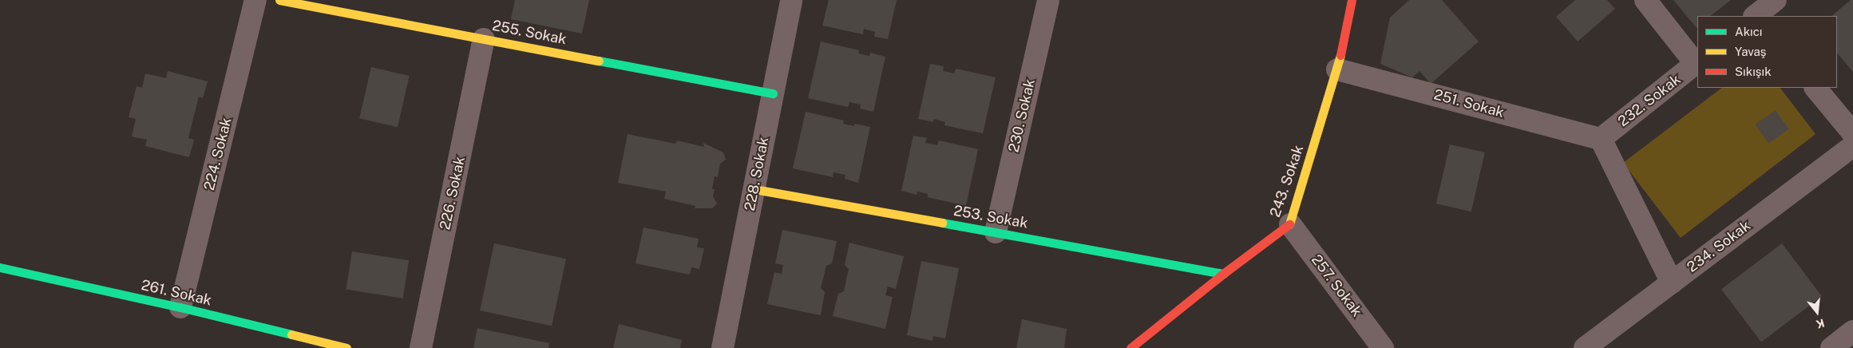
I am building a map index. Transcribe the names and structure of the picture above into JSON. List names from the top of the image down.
{
  "streets": {
    "street": [
      "255. Sokak",
      "232. Sokak",
      "251. Sokak",
      "230. Sokak",
      "224. Sokak",
      "228. Sokak",
      "243. Sokak",
      "226. Sokak",
      "253. Sokak",
      "234. Sokak",
      "257. Sokak",
      "261. Sokak"
    ]
  },
  "crossings": [
    ["255. Sokak", "228. Sokak"],
    ["255. Sokak", "226. Sokak"],
    ["232. Sokak", "251. Sokak"],
    ["251. Sokak", "243. Sokak"],
    ["230. Sokak", "253. Sokak"],
    ["224. Sokak", "261. Sokak"],
    ["228. Sokak", "253. Sokak"],
    ["243. Sokak", "253. Sokak"],
    ["243. Sokak", "257. Sokak"]
  ],
  "legend": ["Akıcı", "Yavaş", "Sıkışık"],
  "north": "bottom"
}
